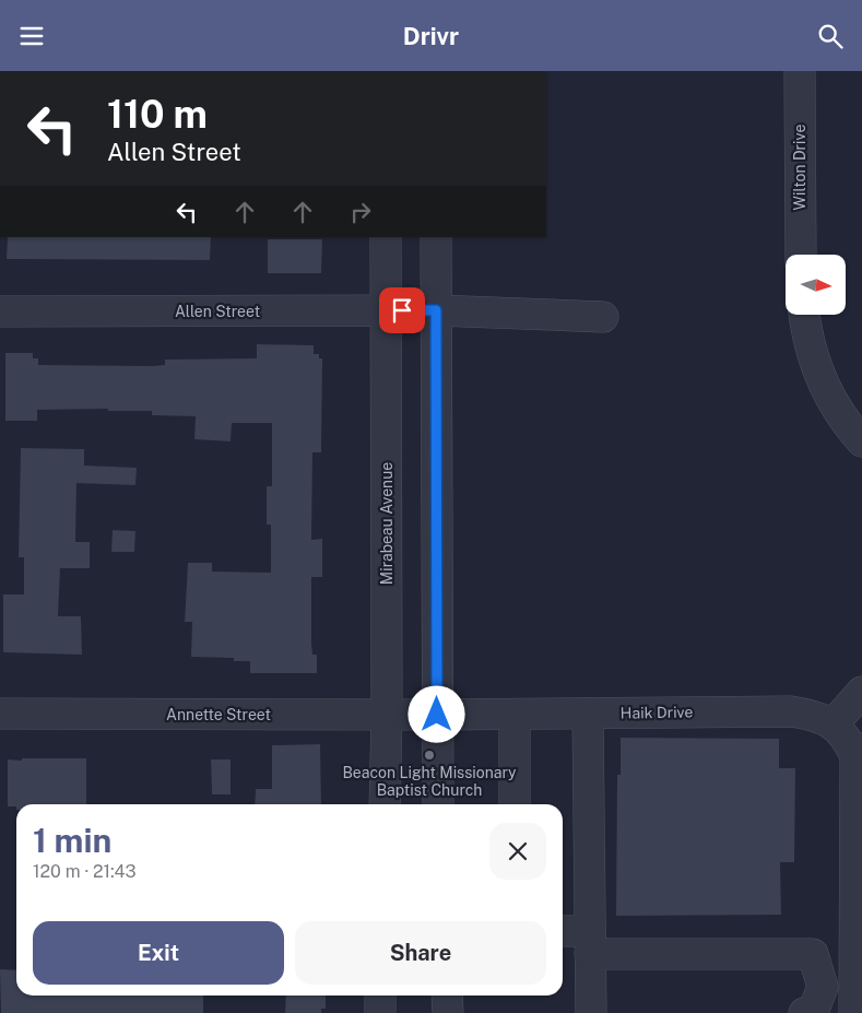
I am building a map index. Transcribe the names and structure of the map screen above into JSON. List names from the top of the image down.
{
  "streets": {
    "street": [
      "Wilton Drive",
      "Allen Street",
      "Mirabeau Avenue",
      "Haik Drive",
      "Annette Street"
    ]
  },
  "crossings": [
    ["Allen Street", "Mirabeau Avenue"],
    ["Mirabeau Avenue", "Annette Street"],
    ["Haik Drive", "Annette Street"]
  ],
  "places": ["Beacon Light Missionary Baptist Church"],
  "north": "right",
  "page": {
    "header": "Drivr",
    "turn": ["110 m", "Allen Street"],
    "heading": ["1 min", "120 m · 21:43"],
    "buttons": ["Exit", "Share"]
  }
}
